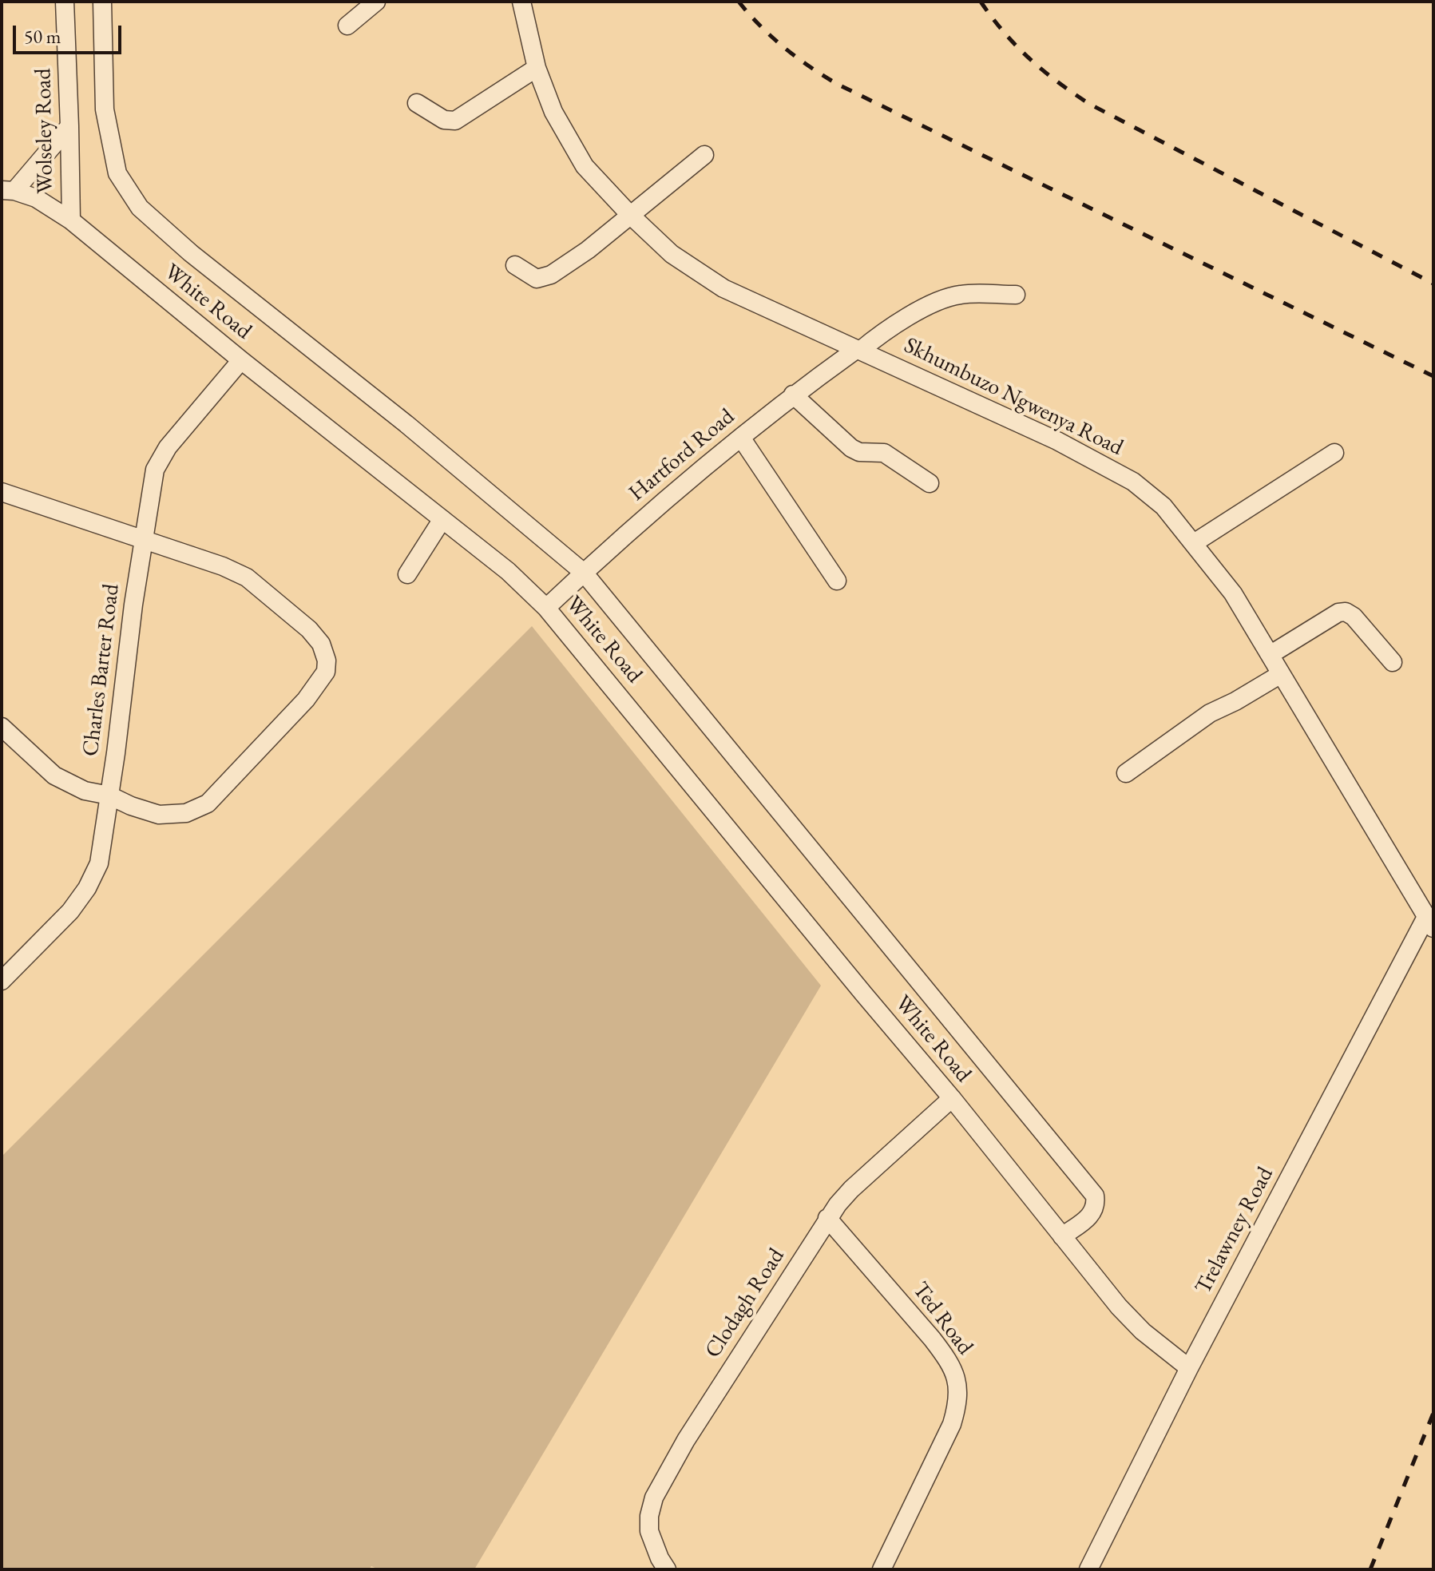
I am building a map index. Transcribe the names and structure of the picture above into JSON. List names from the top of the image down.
{
  "streets": {
    "street": [
      "Wolseley Road",
      "White Road",
      "Skhumbuzo Ngwenya Road",
      "Hartford Road",
      "Charles Barter Road",
      "Trelawney Road",
      "Clodagh Road",
      "Ted Road"
    ]
  },
  "crossings": [
    ["Wolseley Road", "White Road"],
    ["White Road", "Hartford Road"],
    ["White Road", "Charles Barter Road"],
    ["White Road", "Trelawney Road"],
    ["White Road", "Clodagh Road"],
    ["Skhumbuzo Ngwenya Road", "Hartford Road"],
    ["Skhumbuzo Ngwenya Road", "Trelawney Road"],
    ["Clodagh Road", "Ted Road"]
  ],
  "scale_bar": "50 m"
}
